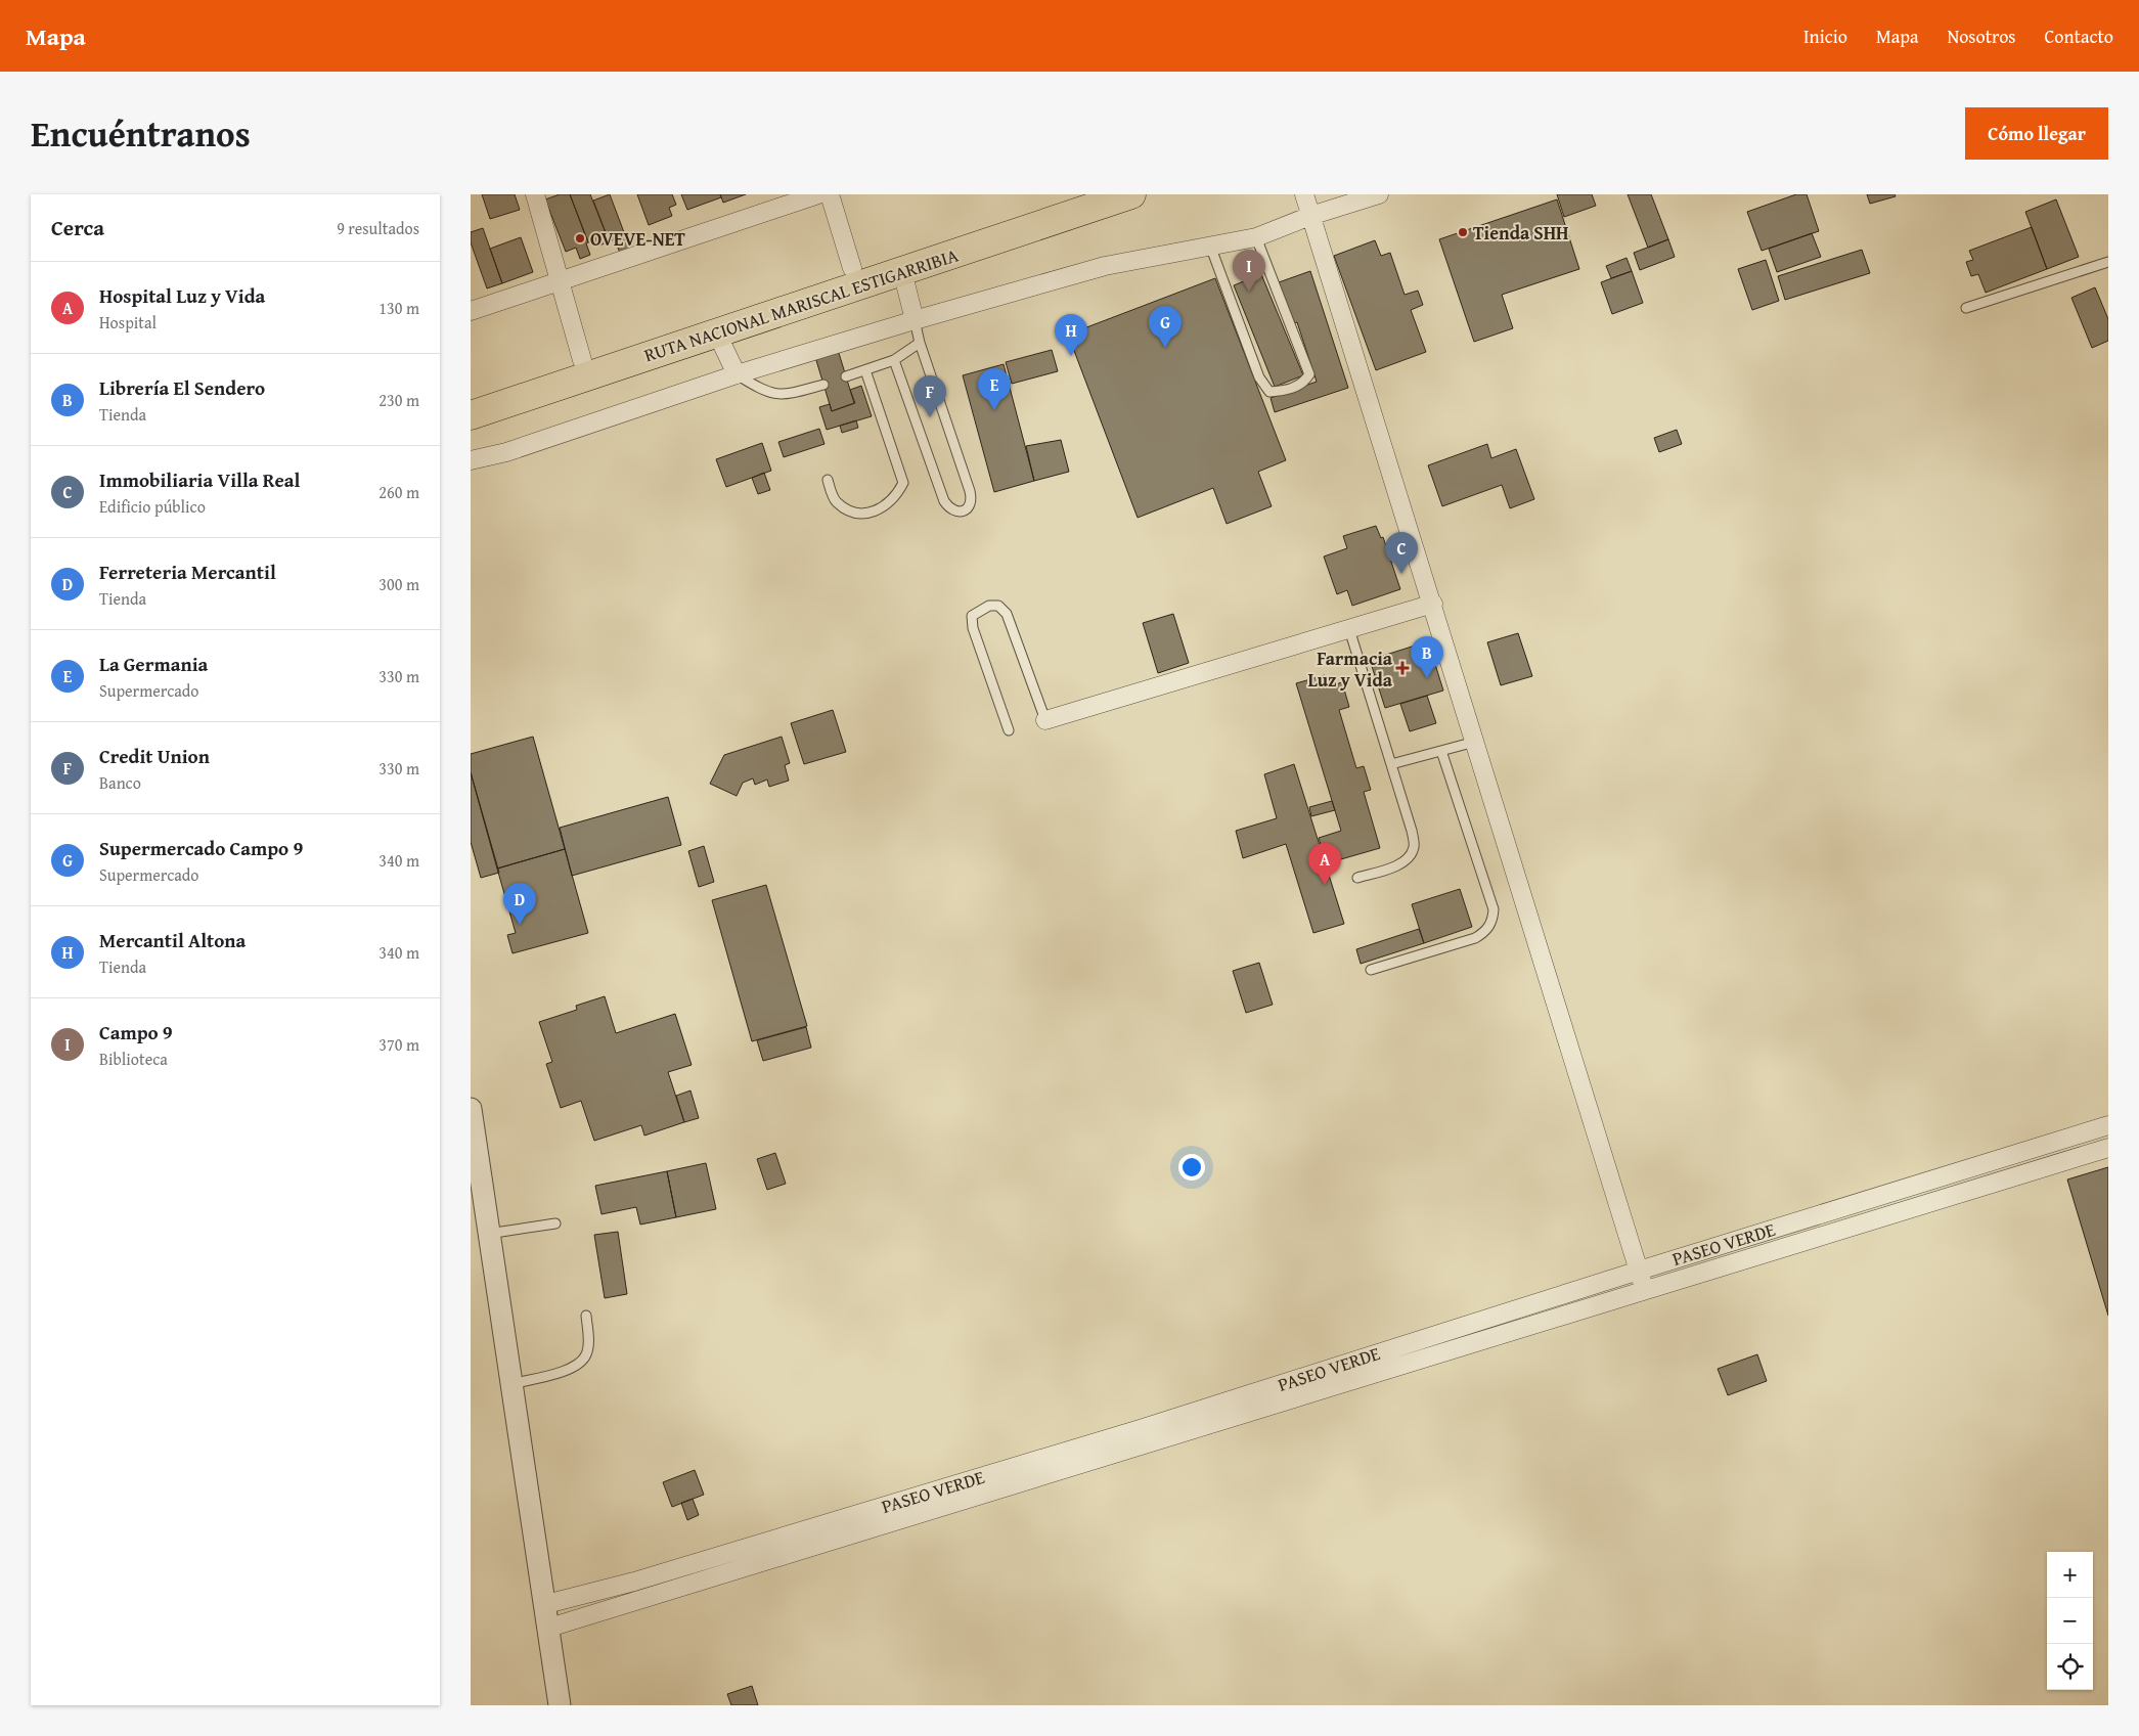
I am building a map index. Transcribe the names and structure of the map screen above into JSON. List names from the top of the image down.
{
  "streets": {
    "highway": ["RUTA NACIONAL MARISCAL ESTIGARRIBIA"],
    "street": ["PASEO VERDE"]
  },
  "places": {
    "other": ["Tienda SHH", "OVEVE-NET"],
    "health": ["Farmacia Luz y Vida"]
  },
  "page": {
    "header": "Mapa",
    "nav": [
      "Inicio",
      "Mapa",
      "Nosotros",
      "Contacto"
    ],
    "title": "Encuéntranos",
    "buttons": "Cómo llegar",
    "heading": ["Cerca", "9 resultados"],
    "pins": [
      "I",
      "G",
      "H",
      "E",
      "F",
      "C",
      "B",
      "A",
      "D"
    ],
    "list": [
      {
        "mark": "A",
        "name": "Hospital Luz y Vida",
        "note": "Hospital",
        "value": "130 m"
      },
      {
        "mark": "B",
        "name": "Librería El Sendero",
        "note": "Tienda",
        "value": "230 m"
      },
      {
        "mark": "C",
        "name": "Immobiliaria Villa Real",
        "note": "Edificio público",
        "value": "260 m"
      },
      {
        "mark": "D",
        "name": "Ferreteria Mercantil",
        "note": "Tienda",
        "value": "300 m"
      },
      {
        "mark": "E",
        "name": "La Germania",
        "note": "Supermercado",
        "value": "330 m"
      },
      {
        "mark": "F",
        "name": "Credit Union",
        "note": "Banco",
        "value": "330 m"
      },
      {
        "mark": "G",
        "name": "Supermercado Campo 9",
        "note": "Supermercado",
        "value": "340 m"
      },
      {
        "mark": "H",
        "name": "Mercantil Altona",
        "note": "Tienda",
        "value": "340 m"
      },
      {
        "mark": "I",
        "name": "Campo 9",
        "note": "Biblioteca",
        "value": "370 m"
      }
    ],
    "map_buttons": ["+", "−"]
  }
}
